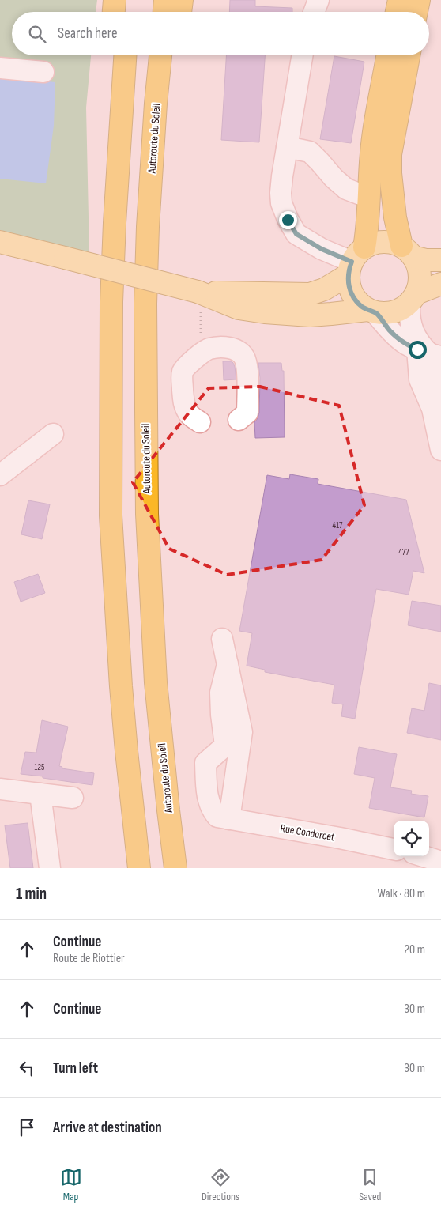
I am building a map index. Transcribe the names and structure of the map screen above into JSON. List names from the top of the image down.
{
  "streets": {
    "highway": ["Autoroute du Soleil"],
    "street": ["Rue Condorcet"]
  },
  "house_numbers": ["417", "477", "125"],
  "page": {
    "search": "Search here",
    "heading": ["1 min", "Walk · 80 m"],
    "list": [
      ["Continue", "Route de Riottier", "20 m"],
      ["Continue", "30 m"],
      ["Turn left", "30 m"],
      "Arrive at destination"
    ],
    "nav": ["Map", "Directions", "Saved"]
  }
}
